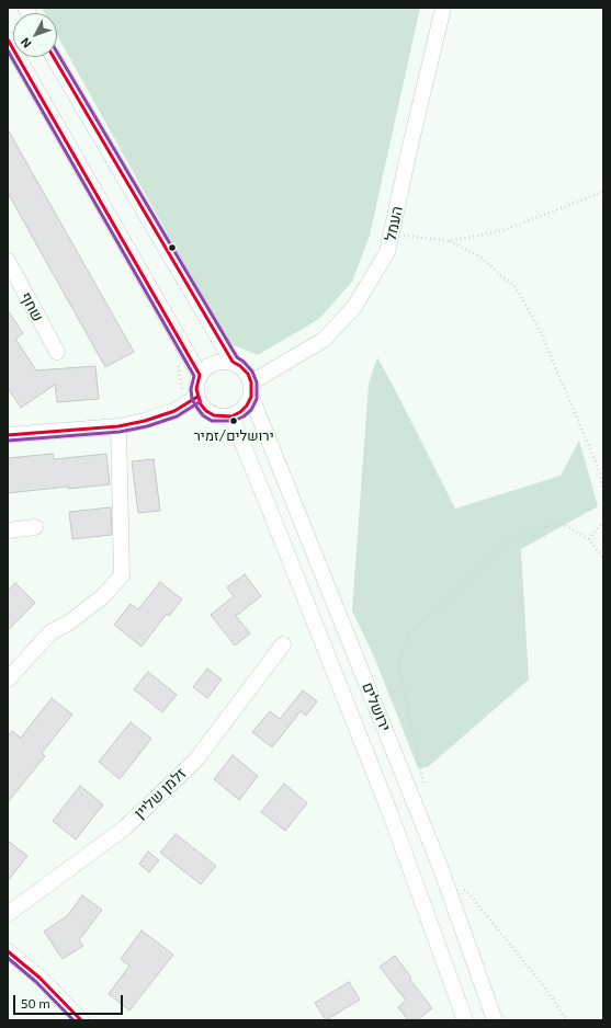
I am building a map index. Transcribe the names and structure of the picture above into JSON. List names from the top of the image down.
{
  "streets": {
    "street": [
      "העמל",
      "שחף",
      "ירושלים",
      "זלמן שליין"
    ]
  },
  "crossings": [
    ["העמל", "ירושלים"]
  ],
  "places": ["ירושלים/זמיר"],
  "scale_bar": "50 m",
  "north": "bottom left"
}
